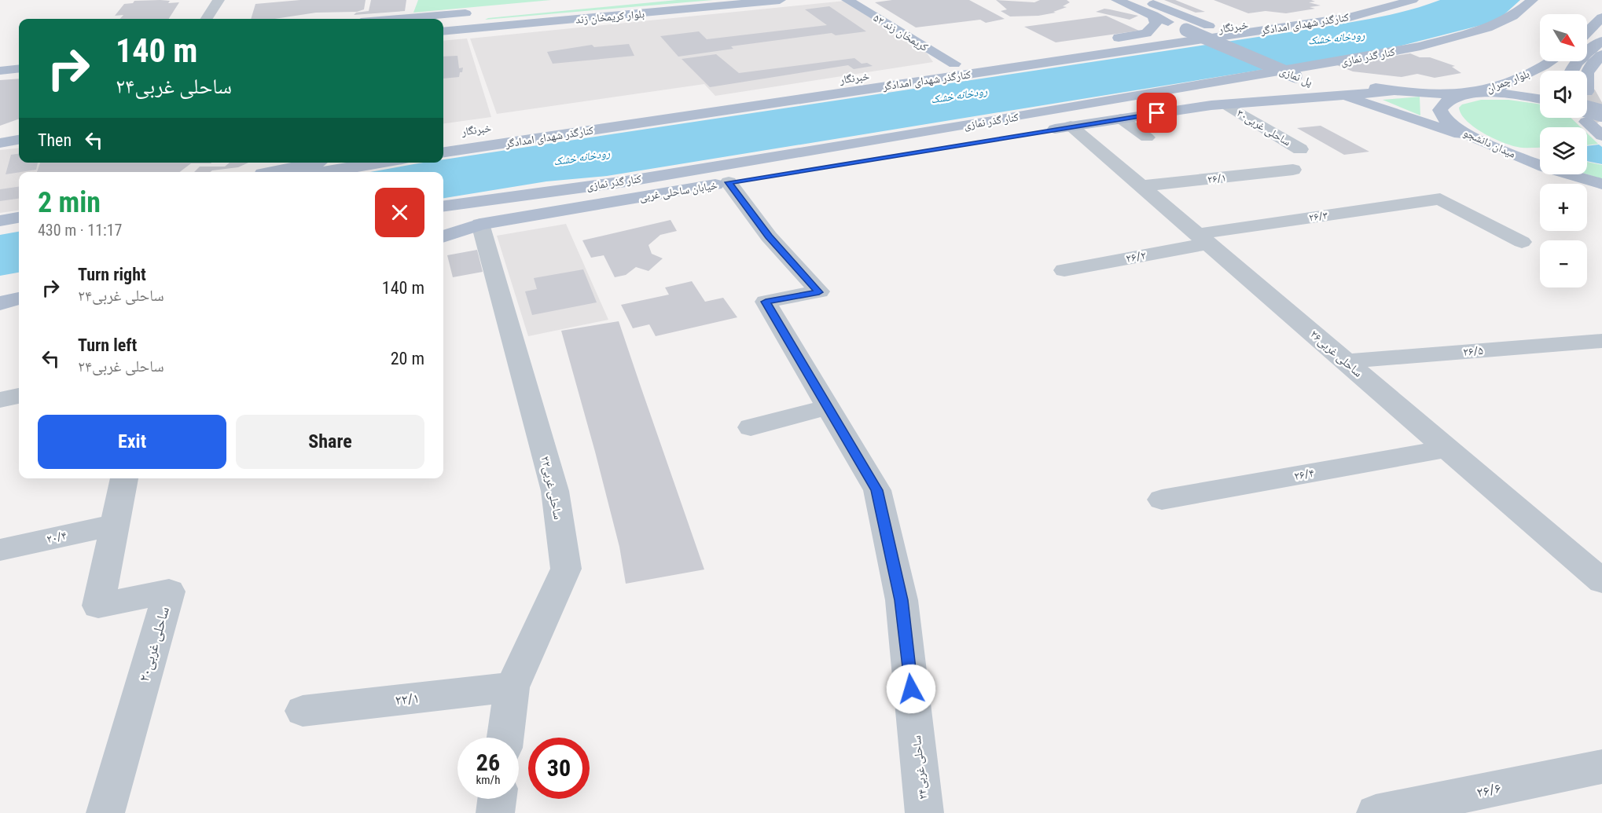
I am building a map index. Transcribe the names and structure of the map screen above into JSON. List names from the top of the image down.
{
  "streets": {
    "main road": [
      "بلوار کریمخان زند",
      "کنارگذر شهدای امدادگر",
      "خبرنگار",
      "کریمخان زند ۵۲",
      "کنار گذر نمازی",
      "پل نمازی",
      "بلوار چمران",
      "میدان دانشجو",
      "خیابان ساحلی غربی"
    ],
    "street": [
      "ساحلی غربی۳۰",
      "۲۶/۱",
      "۲۶/۳",
      "۲۶/۲",
      "۲۶/۵",
      "ساحلی غربی۲۶",
      "۲۶/۴",
      "ساحلی غربی۲۲",
      "۲۰/۴",
      "ساحلی غربی۲۰",
      "۲۲/۱",
      "ساحلی غربی۲۴",
      "۲۶/۶"
    ]
  },
  "crossings": [
    ["خبرنگار", "کریمخان زند ۵۲"],
    ["پل نمازی", "میدان دانشجو"],
    ["بلوار چمران", "میدان دانشجو"],
    ["۲۶/۱", "ساحلی غربی۲۶"],
    ["خیابان ساحلی غربی", "ساحلی غربی۲۲"],
    ["خیابان ساحلی غربی", "ساحلی غربی۲۴"],
    ["۲۶/۳", "۲۶/۲"],
    ["۲۶/۳", "ساحلی غربی۲۶"],
    ["۲۶/۲", "ساحلی غربی۲۶"],
    ["۲۶/۵", "ساحلی غربی۲۶"],
    ["ساحلی غربی۲۶", "۲۶/۴"],
    ["ساحلی غربی۲۲", "۲۲/۱"],
    ["۲۰/۴", "ساحلی غربی۲۰"]
  ],
  "water": ["رودخانه خشک"],
  "north": "bottom right",
  "page": {
    "map_buttons": ["+", "−"],
    "turn": ["140 m", "ساحلی غربی۲۴"],
    "then": "Then",
    "heading": ["2 min", "430 m · 11:17"],
    "list": [
      {
        "name": "Turn right",
        "note": "ساحلی غربی۲۴",
        "value": "140 m"
      },
      {
        "name": "Turn left",
        "note": "ساحلی غربی۲۴",
        "value": "20 m"
      }
    ],
    "buttons": ["Exit", "Share"],
    "speed": "26 km/h",
    "limit": "30"
  }
}
